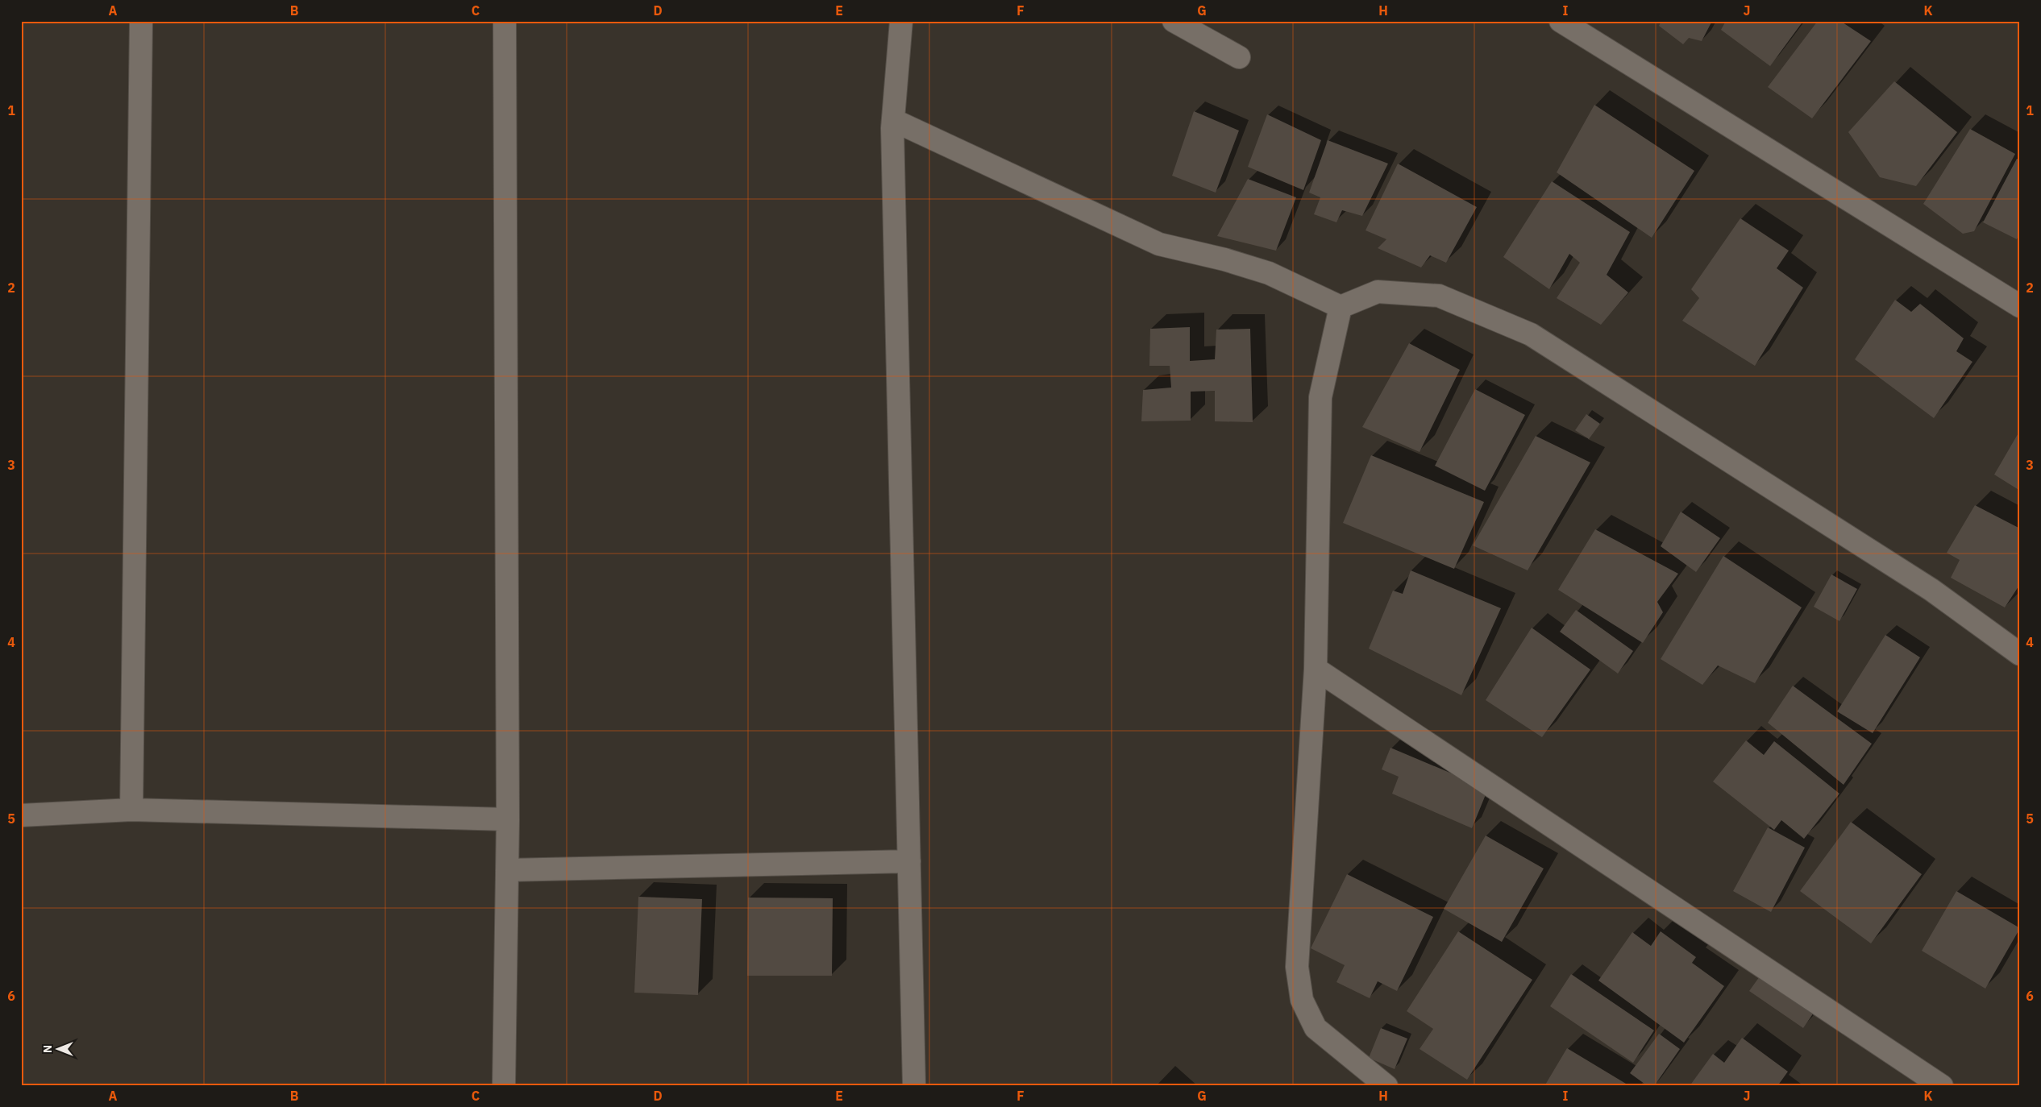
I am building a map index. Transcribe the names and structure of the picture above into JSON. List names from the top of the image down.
{
  "north": "left",
  "grid": {
    "columns": [
      "A",
      "B",
      "C",
      "D",
      "E",
      "F",
      "G",
      "H",
      "I",
      "J",
      "K"
    ],
    "rows": [
      "1",
      "2",
      "3",
      "4",
      "5",
      "6"
    ]
  }
}
